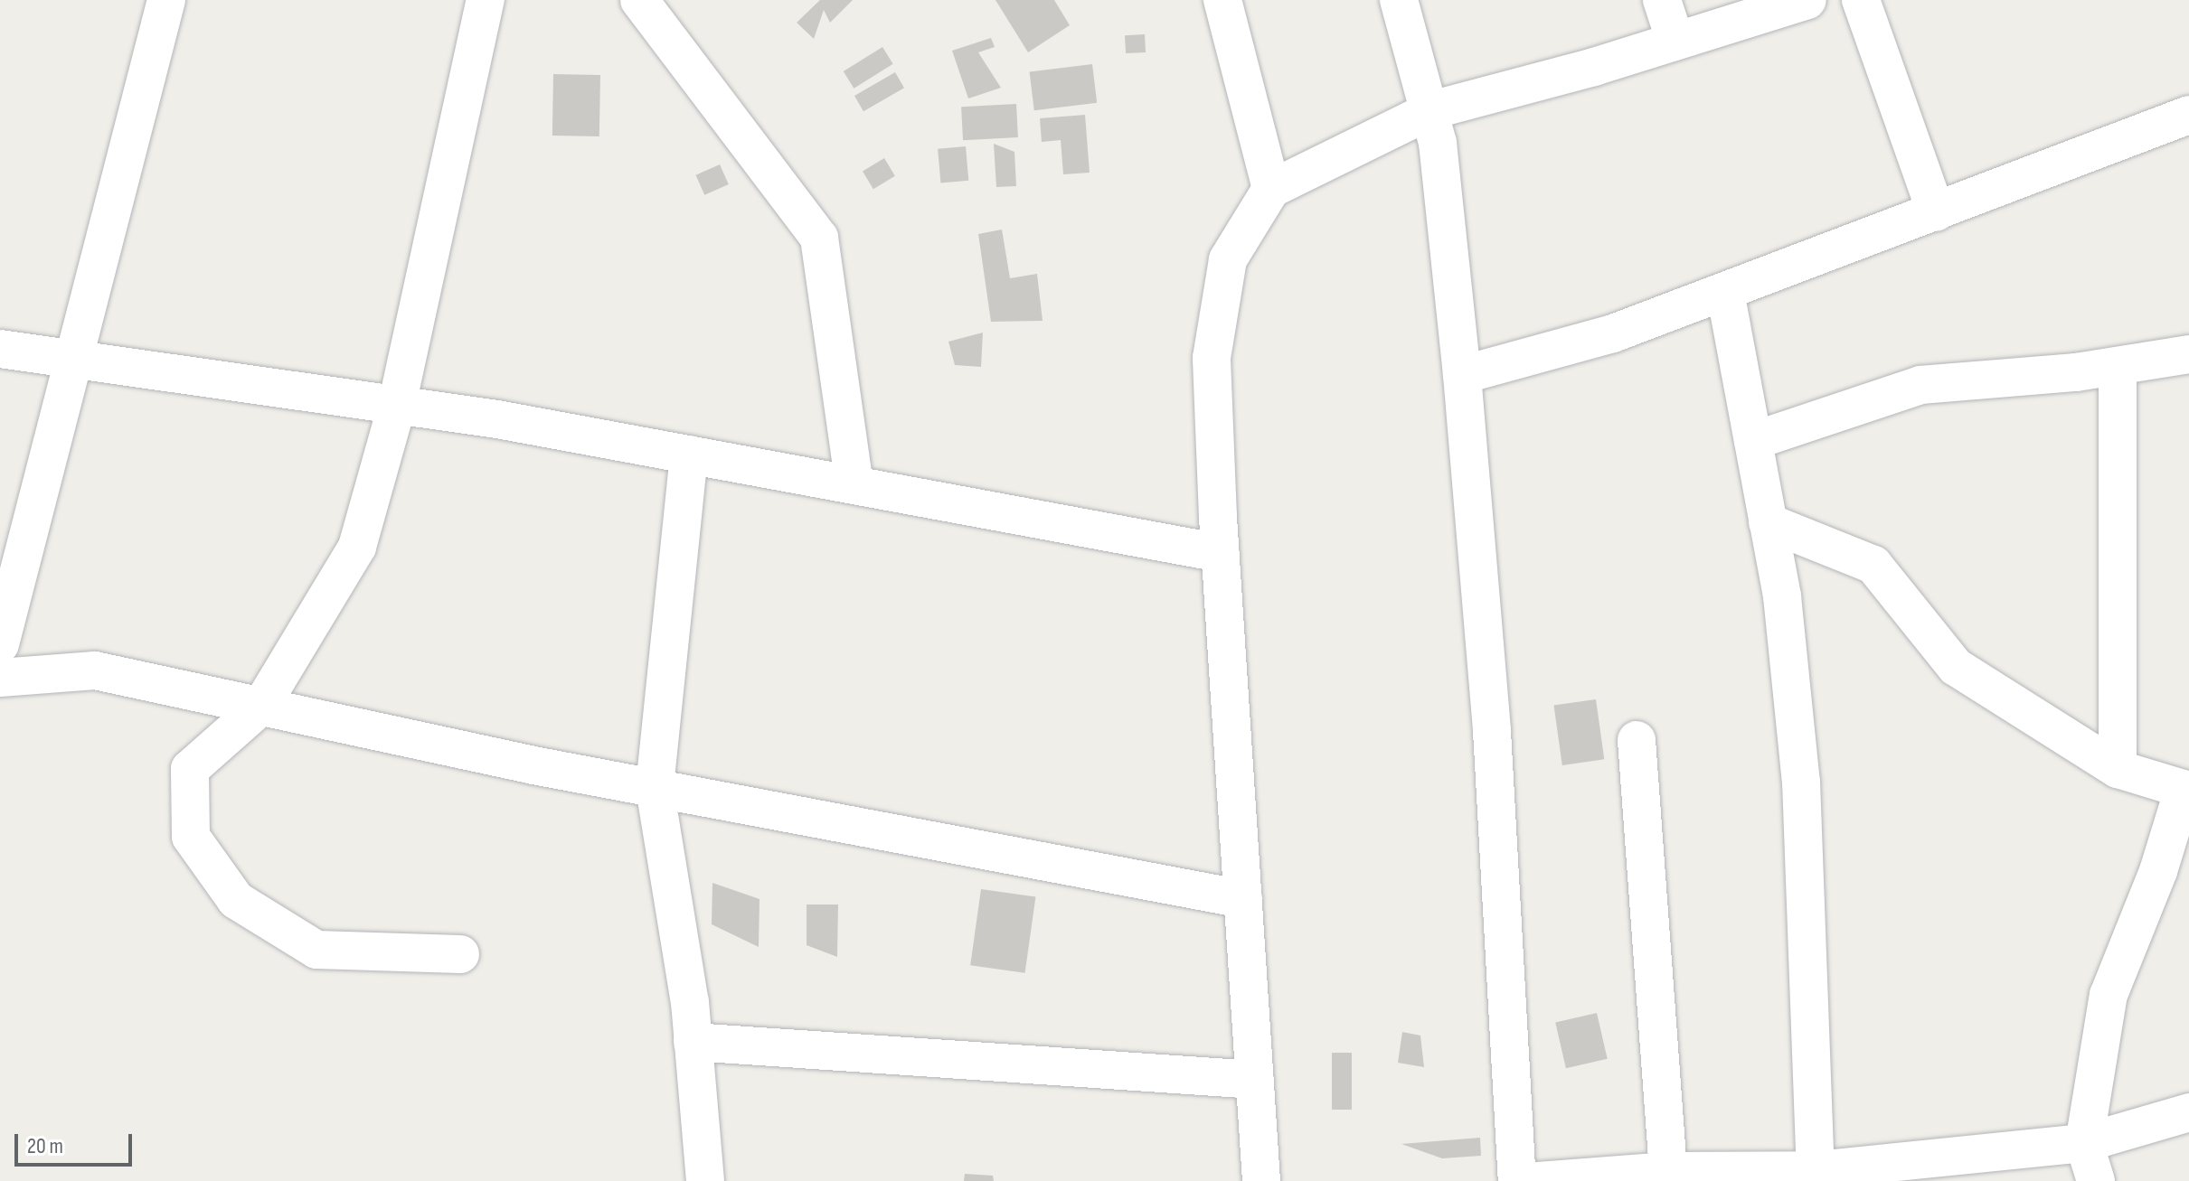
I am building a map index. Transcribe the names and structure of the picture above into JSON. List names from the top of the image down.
{
  "scale_bar": "20 m"
}
